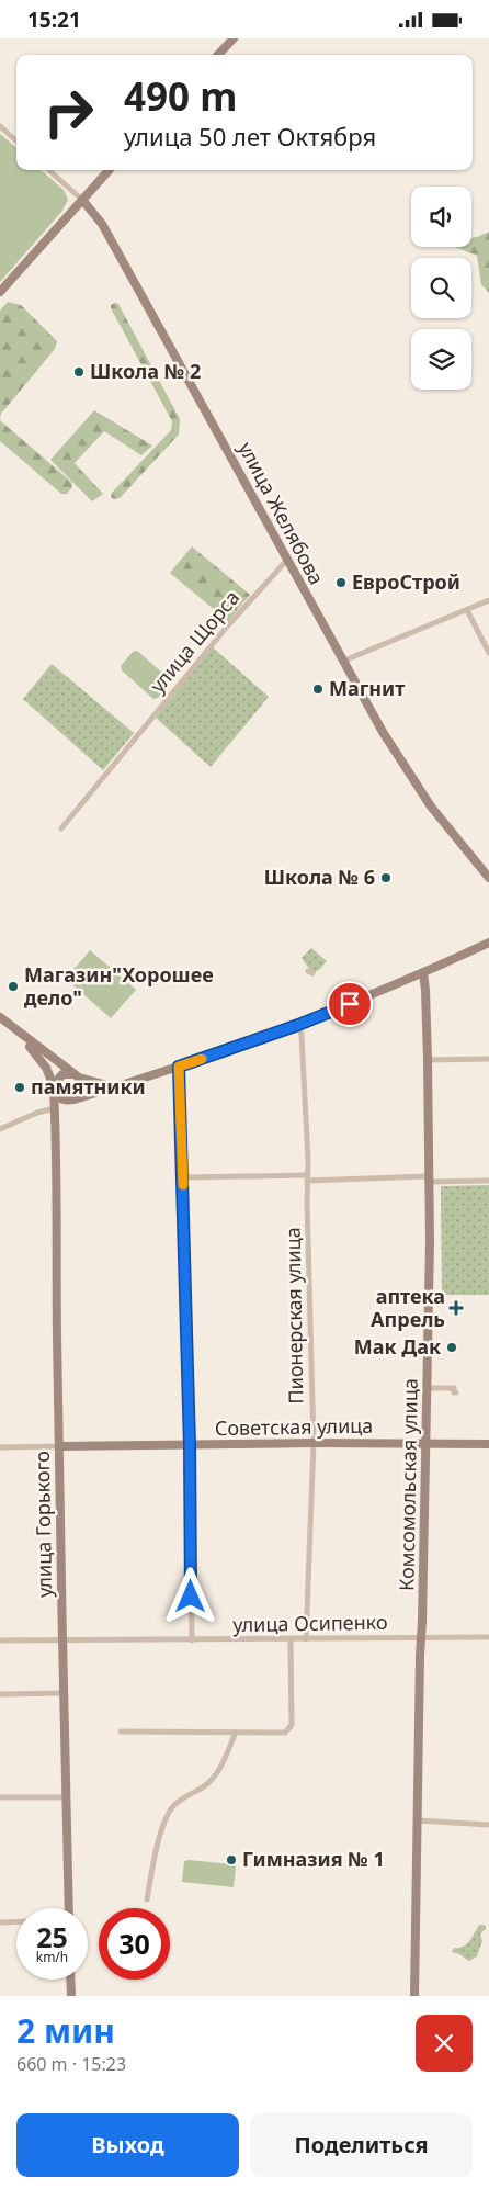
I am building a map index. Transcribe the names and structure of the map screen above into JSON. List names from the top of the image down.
{
  "streets": {
    "street": [
      "улица Желябова",
      "улица Щорса",
      "Пионерская улица",
      "Советская улица",
      "Комсомольская улица",
      "улица Горького",
      "улица Осипенко"
    ]
  },
  "crossings": [
    ["улица Желябова", "улица Щорса"],
    ["Пионерская улица", "Советская улица"],
    ["Пионерская улица", "улица Осипенко"],
    ["Советская улица", "Комсомольская улица"],
    ["Советская улица", "улица Горького"],
    ["Комсомольская улица", "улица Осипенко"],
    ["улица Горького", "улица Осипенко"]
  ],
  "places": {
    "other": [
      "Школа № 2",
      "ЕвроСтрой",
      "Магнит",
      "Школа № 6",
      "Магазин\"Хорошее дело\"",
      "памятники",
      "Мак Дак",
      "Гимназия № 1"
    ],
    "health": ["аптека Апрель"]
  },
  "page": {
    "status": "15:21",
    "turn": ["490 m", "улица 50 лет Октября"],
    "speed": "25 km/h",
    "limit": "30",
    "heading": ["2 мин", "660 m · 15:23"],
    "buttons": ["Выход", "Поделиться"]
  }
}
